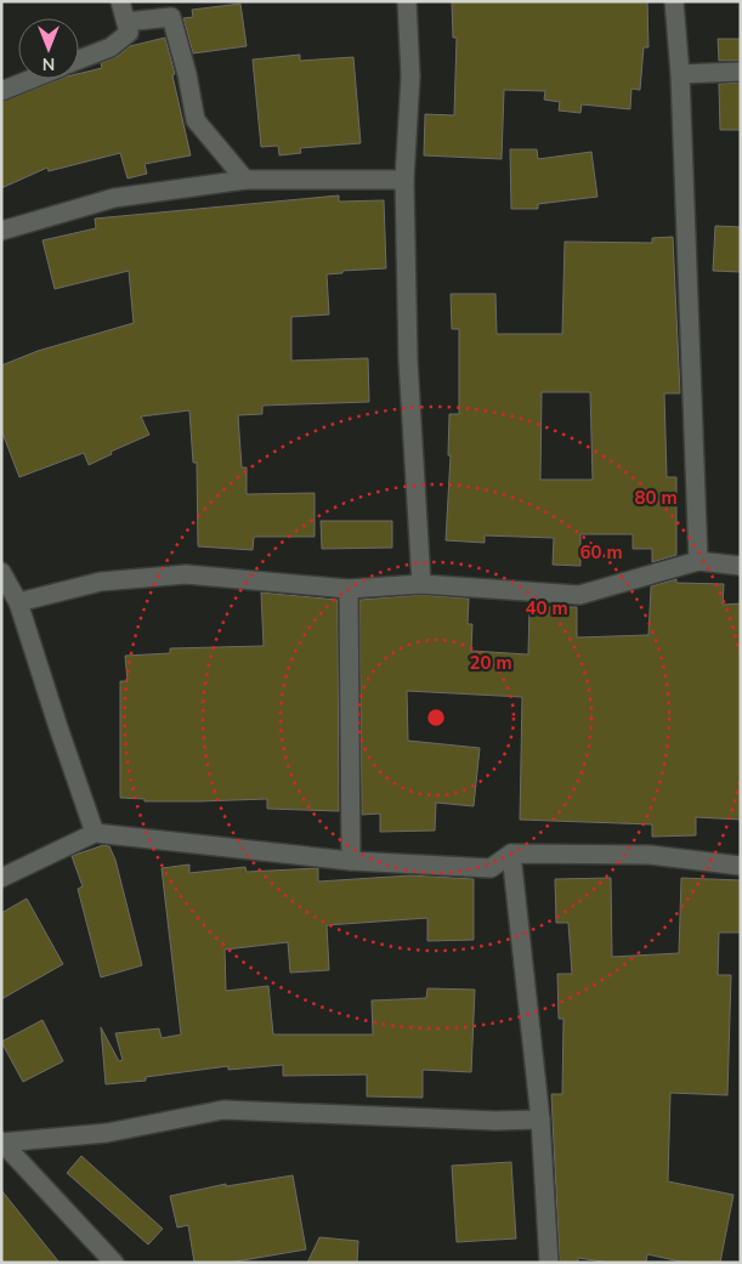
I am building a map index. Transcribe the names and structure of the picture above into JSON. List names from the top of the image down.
{
  "north": "bottom",
  "rings": [
    "80 m",
    "60 m",
    "40 m",
    "20 m"
  ]
}
